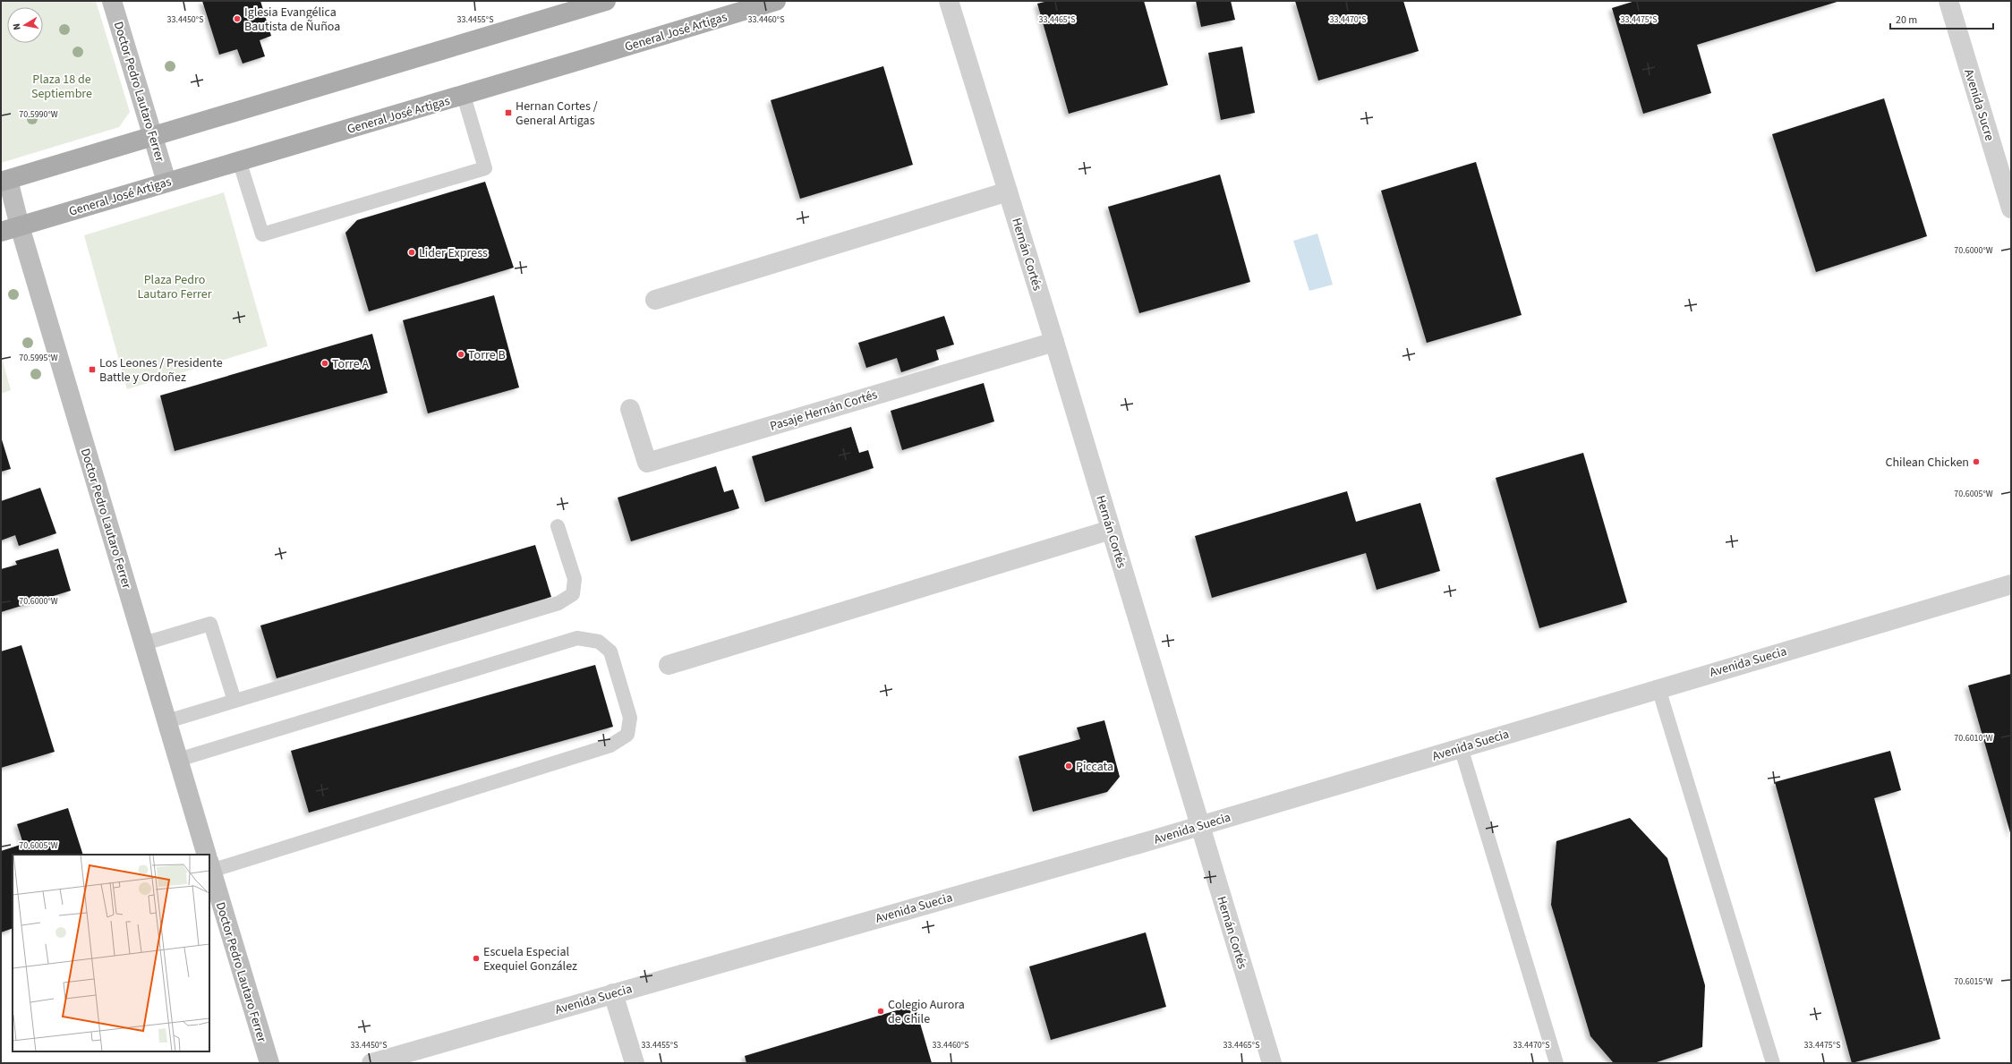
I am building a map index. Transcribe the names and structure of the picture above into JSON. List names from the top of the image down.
{
  "streets": {
    "main road": ["General José Artigas", "Doctor Pedro Lautaro Ferrer"],
    "street": [
      "Avenida Sucre",
      "Hernán Cortés",
      "Pasaje Hernán Cortés",
      "Avenida Suecia"
    ]
  },
  "crossings": [
    ["General José Artigas", "Doctor Pedro Lautaro Ferrer"],
    ["Hernán Cortés", "Pasaje Hernán Cortés"],
    ["Hernán Cortés", "Avenida Suecia"]
  ],
  "parks": ["Plaza 18 de Septiembre", "Plaza Pedro Lautaro Ferrer"],
  "places": {
    "other": [
      "Iglesia Evangélica Bautista de Ñuñoa",
      "Lider Express",
      "Torre B",
      "Torre A",
      "Chilean Chicken",
      "Piccata",
      "Escuela Especial Exequiel González",
      "Colegio Aurora de Chile"
    ],
    "transit": ["Hernan Cortes / General Artigas", "Los Leones / Presidente Battle y Ordoñez"]
  },
  "scale_bar": "20 m",
  "north": "left",
  "coordinates": [
    "33.4450°S",
    "33.4455°S",
    "33.4460°S",
    "33.4465°S",
    "33.4470°S",
    "33.4475°S",
    "70.5990°W",
    "70.6000°W",
    "70.5995°W",
    "70.6005°W",
    "70.6010°W",
    "70.6015°W"
  ]
}
